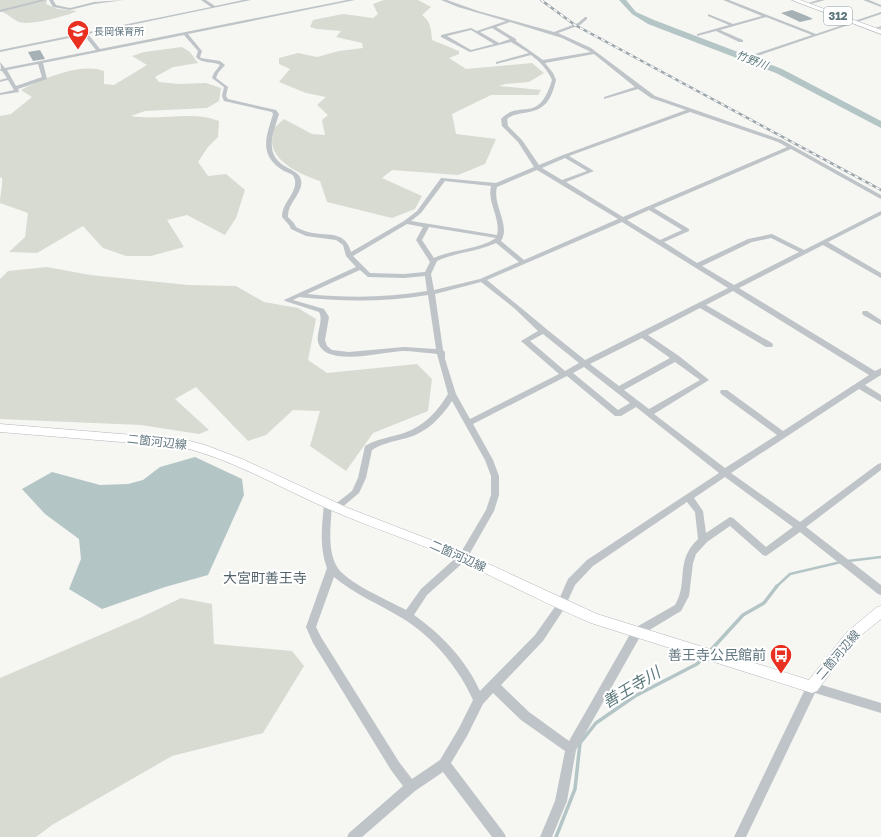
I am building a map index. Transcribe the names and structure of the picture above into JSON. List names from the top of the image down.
{
  "streets": {
    "highway": ["312"],
    "main road": ["二箇河辺線"]
  },
  "districts": ["大宮町善王寺"],
  "water": ["竹野川", "善王寺川"],
  "places": {
    "school or university": ["長岡保育所"],
    "bus stop": ["善王寺公民館前"]
  }
}
